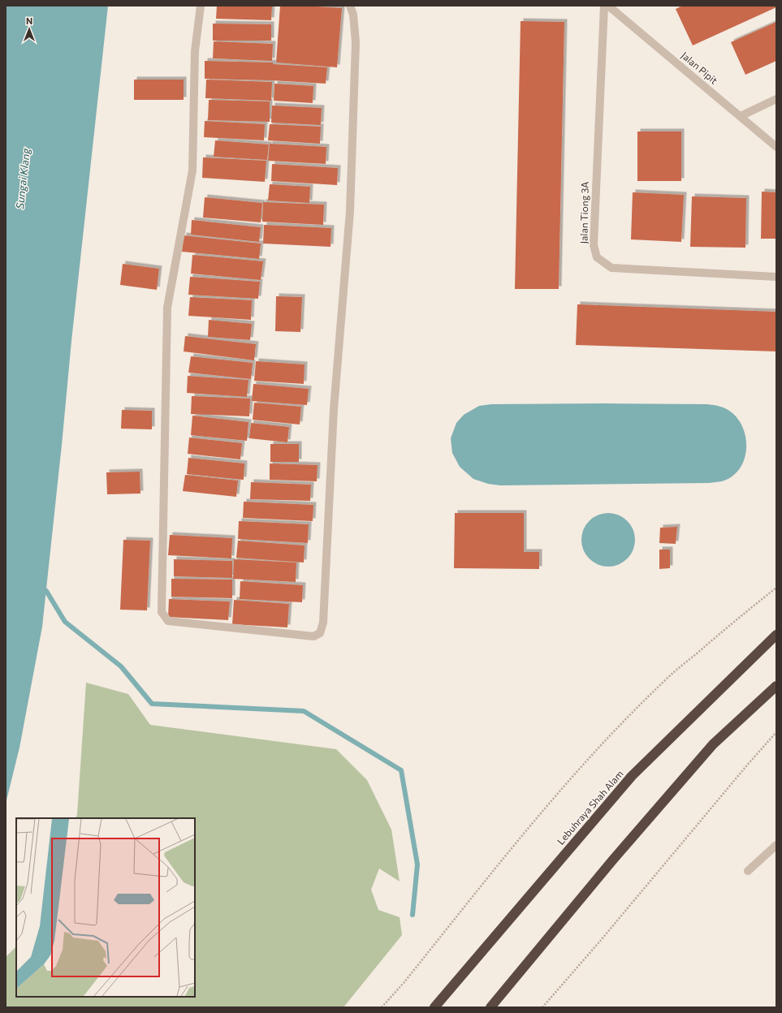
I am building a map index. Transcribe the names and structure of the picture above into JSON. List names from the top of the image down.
{
  "streets": {
    "highway": ["Lebuhraya Shah Alam"],
    "street": ["Jalan Pipit", "Jalan Tiong 3A"]
  },
  "water": ["Sungai Klang"],
  "north": "top"
}
